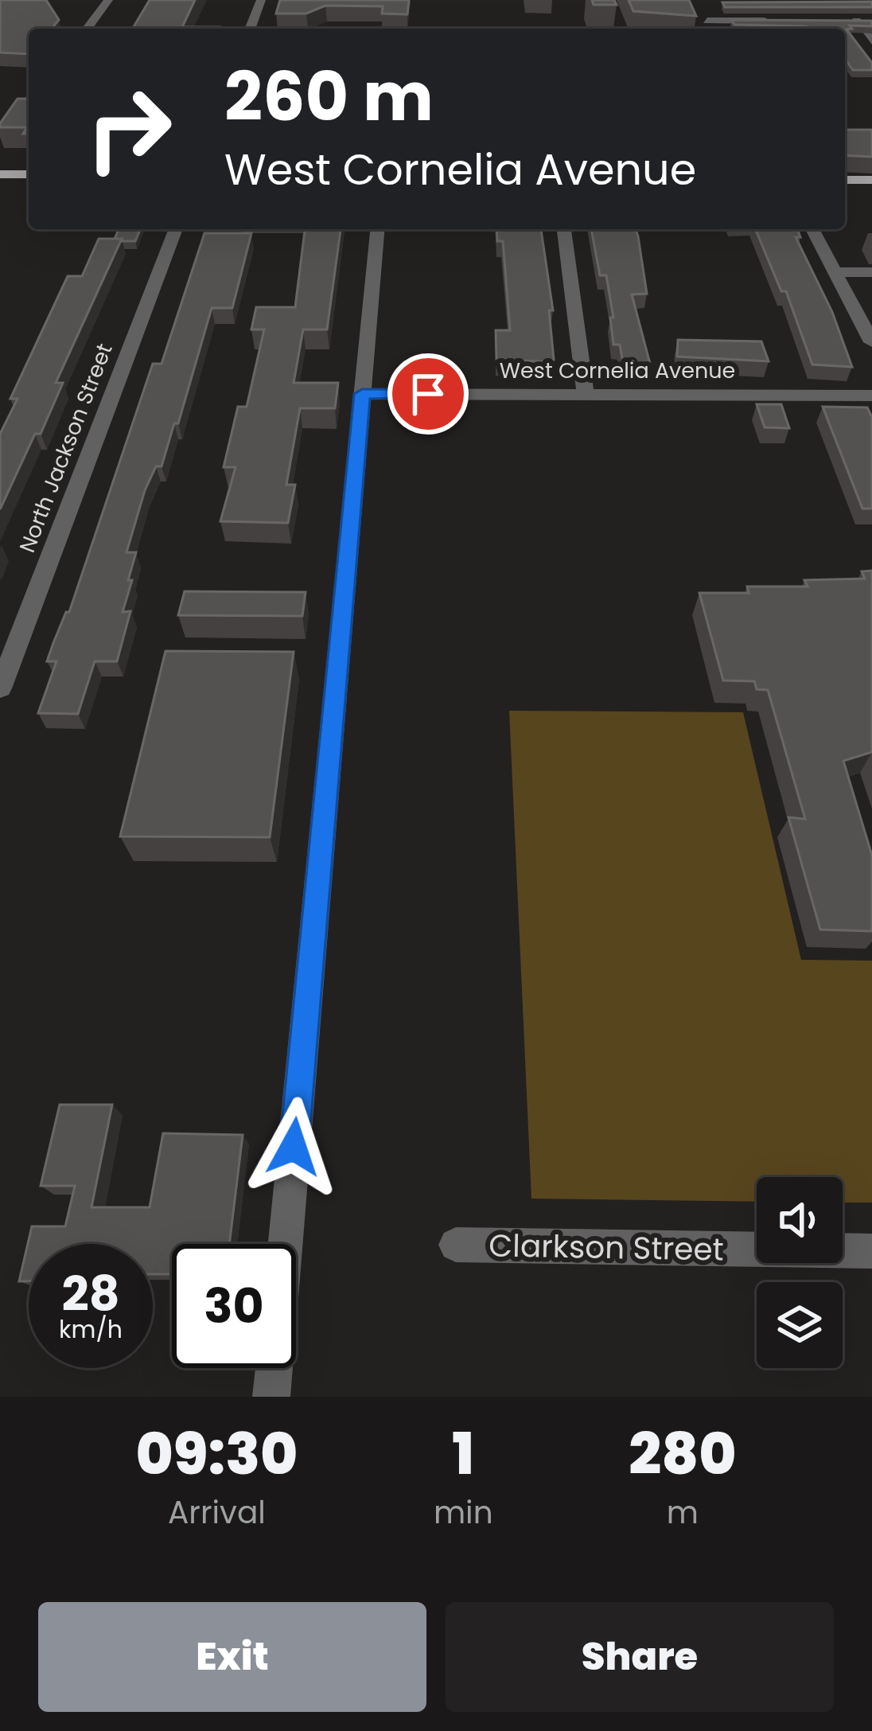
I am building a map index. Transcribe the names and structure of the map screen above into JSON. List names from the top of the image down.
{
  "streets": {
    "street": ["West Cornelia Avenue", "North Jackson Street", "Clarkson Street"]
  },
  "page": {
    "turn": ["260 m", "West Cornelia Avenue"],
    "speed": "28 km/h",
    "limit": "30",
    "eta": [
      "09:30",
      "Arrival",
      "1",
      "min",
      "280",
      "m"
    ],
    "buttons": ["Exit", "Share"]
  }
}
